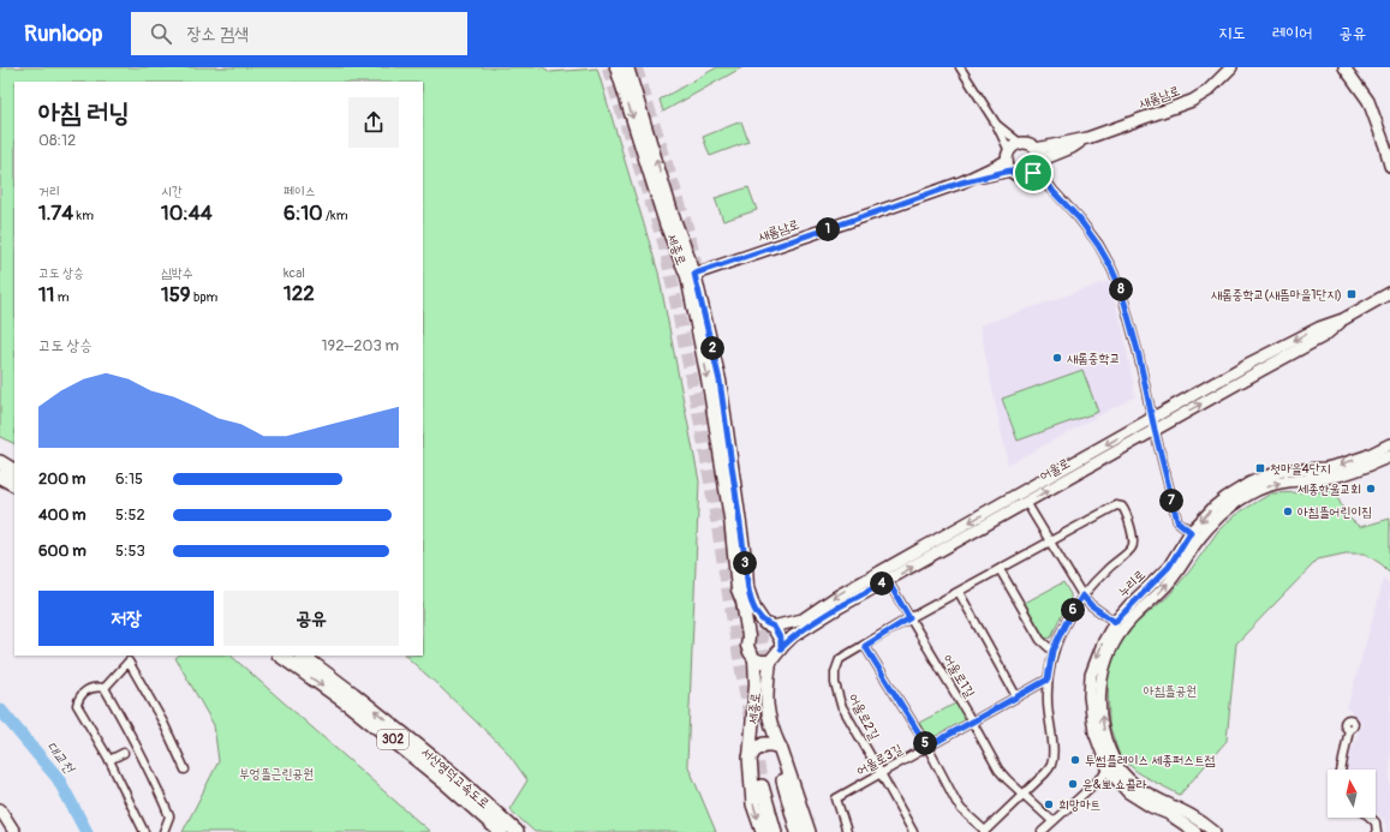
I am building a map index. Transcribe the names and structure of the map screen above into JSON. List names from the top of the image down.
{
  "streets": {
    "highway": ["302", "서산영덕고속도로"],
    "main road": ["세종로"],
    "street": [
      "새롬남로",
      "어울로",
      "누리로",
      "어울로1길",
      "어울로2길",
      "어울로3길"
    ]
  },
  "crossings": [
    ["새롬남로", "세종로"],
    ["세종로", "어울로"],
    ["어울로", "어울로1길"],
    ["어울로1길", "어울로2길"],
    ["어울로1길", "어울로3길"],
    ["어울로2길", "어울로3길"]
  ],
  "water": ["대교천"],
  "parks": ["아침뜰공원", "부엉뜰근린공원"],
  "places": {
    "transit": ["새롬중학교(새뜸마을1단지)", "첫마을4단지"],
    "other": [
      "새롬중학교",
      "세종한울교회",
      "아침뜰어린이집",
      "투썸플레이스 세종퍼스트점",
      "윤&뽀 쇼콜라",
      "희망마트"
    ]
  },
  "north": "top",
  "page": {
    "header": "Runloop",
    "search": "장소 검색",
    "nav": ["지도", "레이어", "공유"],
    "heading": ["아침 러닝", "08:12"],
    "stats": [
      ["거리", "1.74 km"],
      ["시간", "10:44"],
      ["페이스", "6:10 /km"],
      ["고도 상승", "11 m"],
      ["심박수", "159 bpm"],
      ["kcal", "122"]
    ],
    "pins": [
      "1",
      "8",
      "2",
      "7",
      "3",
      "4",
      "6",
      "5"
    ],
    "chart": ["고도 상승", "192–203 m"],
    "list": [
      {
        "name": "200 m",
        "note": "6:15"
      },
      {
        "name": "400 m",
        "note": "5:52"
      },
      {
        "name": "600 m",
        "note": "5:53"
      }
    ],
    "buttons": ["저장", "공유"]
  }
}
